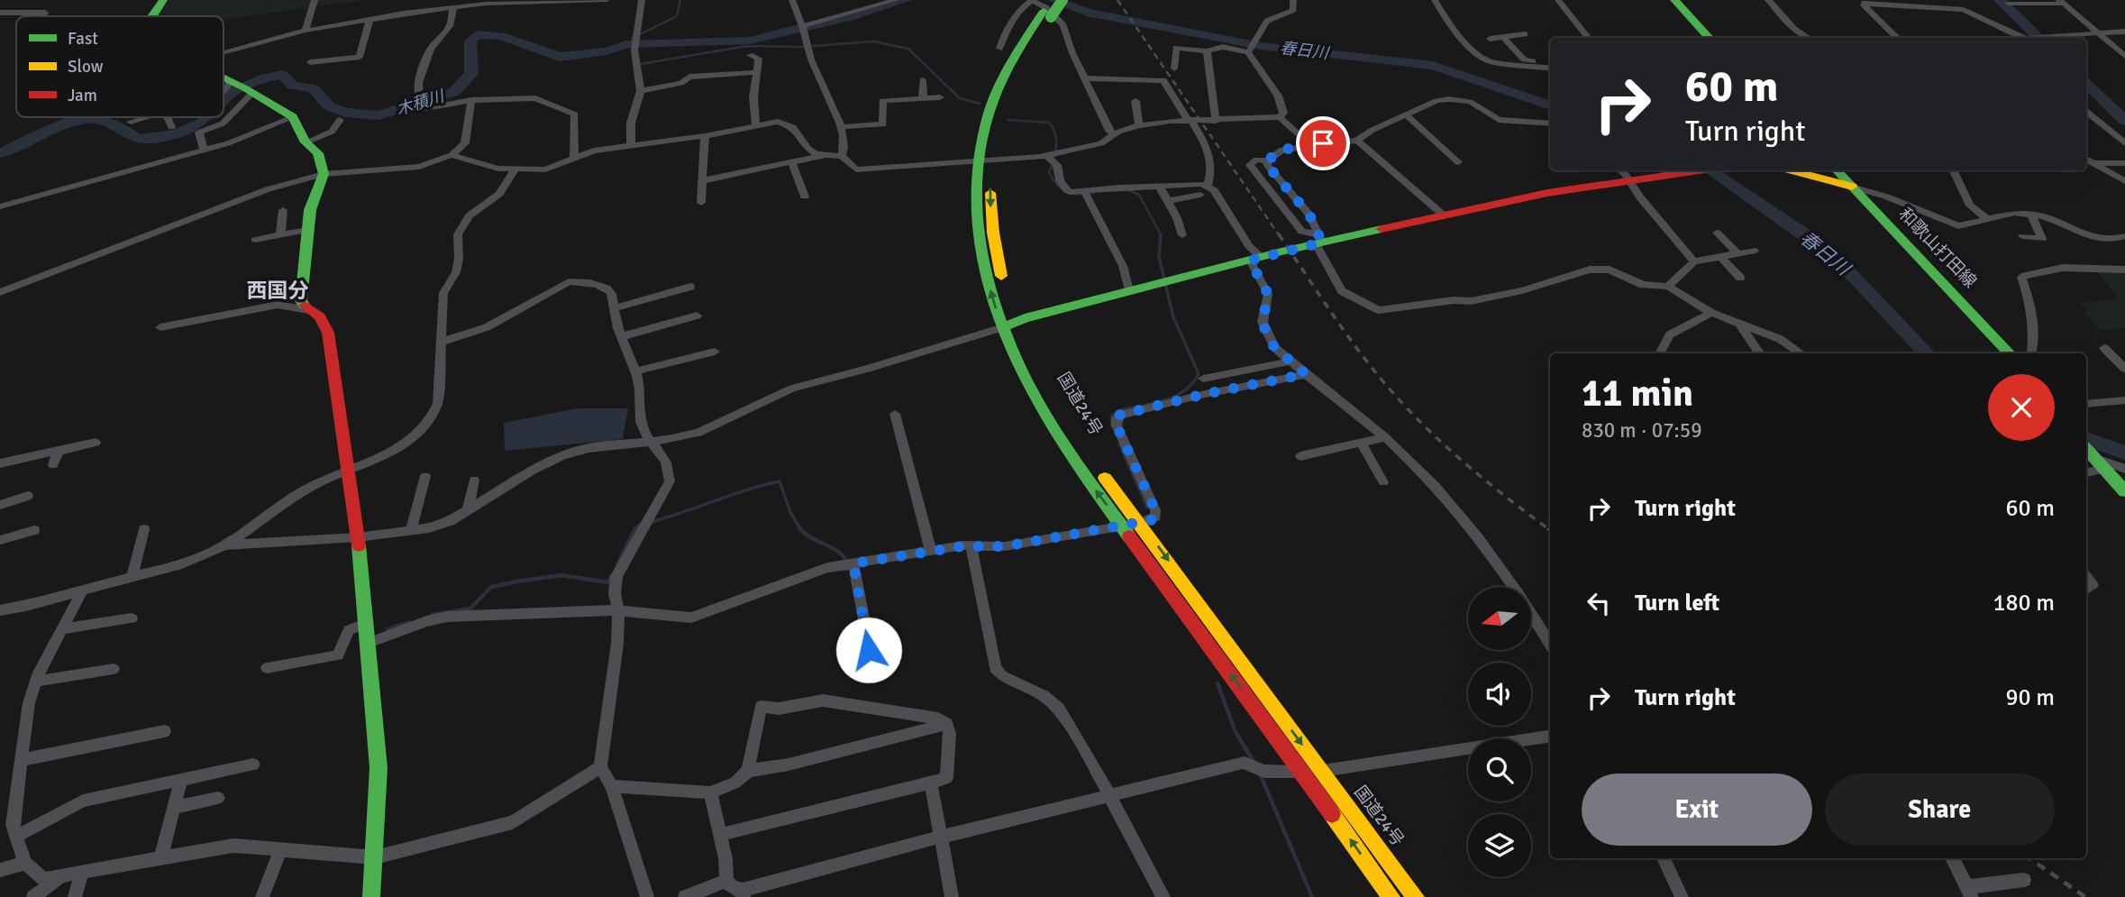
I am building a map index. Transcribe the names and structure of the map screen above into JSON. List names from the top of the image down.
{
  "streets": {
    "main road": ["和歌山打田線", "国道24号"]
  },
  "districts": ["西国分"],
  "water": ["春日川", "木積川"],
  "legend": ["Fast", "Slow", "Jam"],
  "north": "left",
  "page": {
    "turn": ["60 m", "Turn right"],
    "heading": ["11 min", "830 m · 07:59"],
    "list": [
      {
        "name": "Turn right",
        "value": "60 m"
      },
      {
        "name": "Turn left",
        "value": "180 m"
      },
      {
        "name": "Turn right",
        "value": "90 m"
      }
    ],
    "buttons": ["Exit", "Share"]
  }
}
